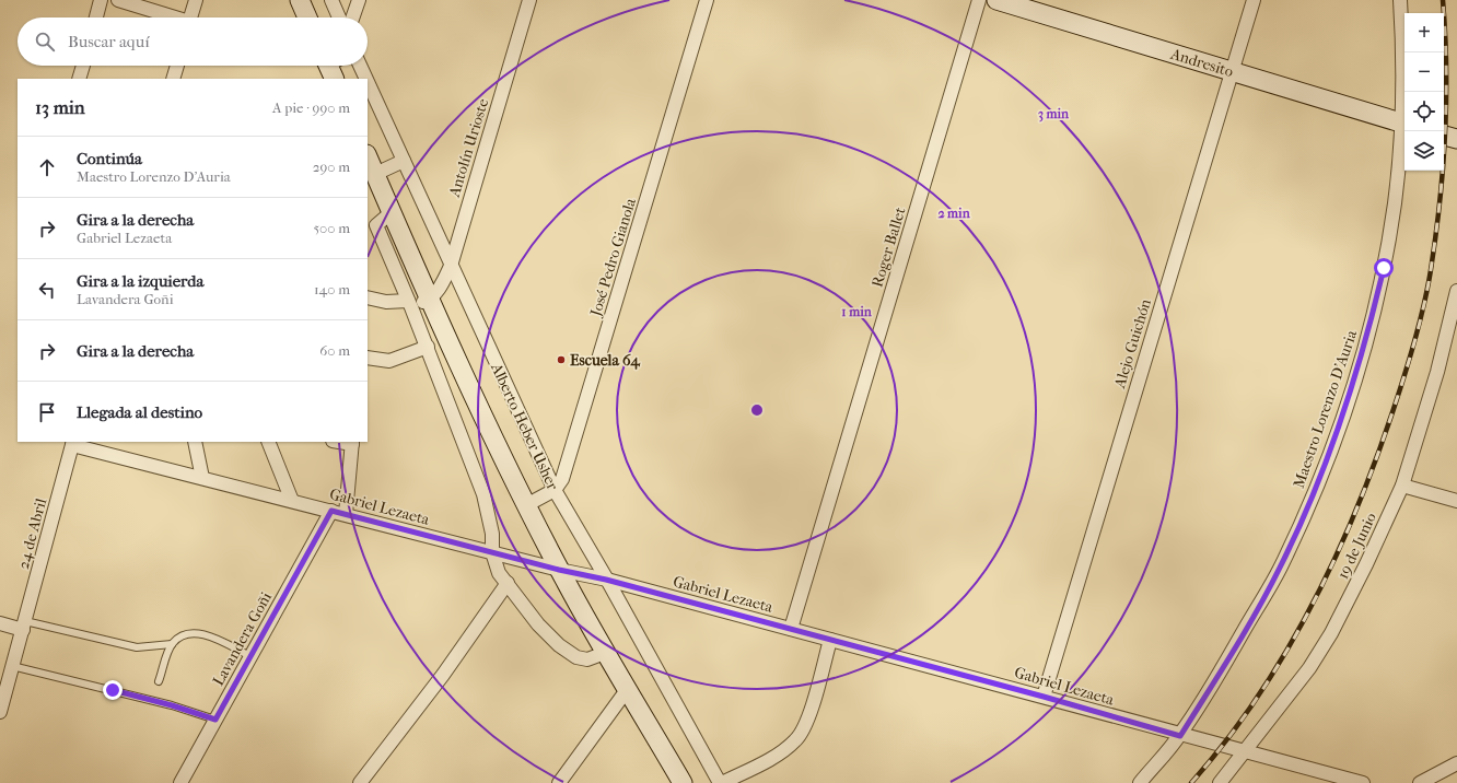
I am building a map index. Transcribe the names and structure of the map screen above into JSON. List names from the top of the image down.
{
  "streets": {
    "street": [
      "Andresito",
      "Antolín Urioste",
      "Roger Ballet",
      "José Pedro Gianola",
      "Alejo Guichón",
      "Maestro Lorenzo D'Auria",
      "Alberto Heber Usher",
      "Gabriel Lezaeta",
      "24 de Abril",
      "19 de Junio",
      "Lavandera Goñi"
    ]
  },
  "crossings": [
    ["Andresito", "Alejo Guichón"],
    ["Andresito", "Maestro Lorenzo D'Auria"],
    ["Antolín Urioste", "Alberto Heber Usher"],
    ["Roger Ballet", "Gabriel Lezaeta"],
    ["José Pedro Gianola", "Alberto Heber Usher"],
    ["Alejo Guichón", "Gabriel Lezaeta"],
    ["Maestro Lorenzo D'Auria", "Gabriel Lezaeta"],
    ["Alberto Heber Usher", "Gabriel Lezaeta"],
    ["Gabriel Lezaeta", "24 de Abril"],
    ["Gabriel Lezaeta", "19 de Junio"],
    ["Gabriel Lezaeta", "Lavandera Goñi"]
  ],
  "places": ["Escuela 64"],
  "page": {
    "map_buttons": ["+", "−"],
    "search": "Buscar aquí",
    "heading": ["13 min", "A pie · 990 m"],
    "list": [
      ["Continúa", "Maestro Lorenzo D'Auria", "290 m"],
      ["Gira a la derecha", "Gabriel Lezaeta", "500 m"],
      ["Gira a la izquierda", "Lavandera Goñi", "140 m"],
      ["Gira a la derecha", "60 m"],
      "Llegada al destino"
    ]
  },
  "rings": ["3 min", "2 min", "1 min"]
}
